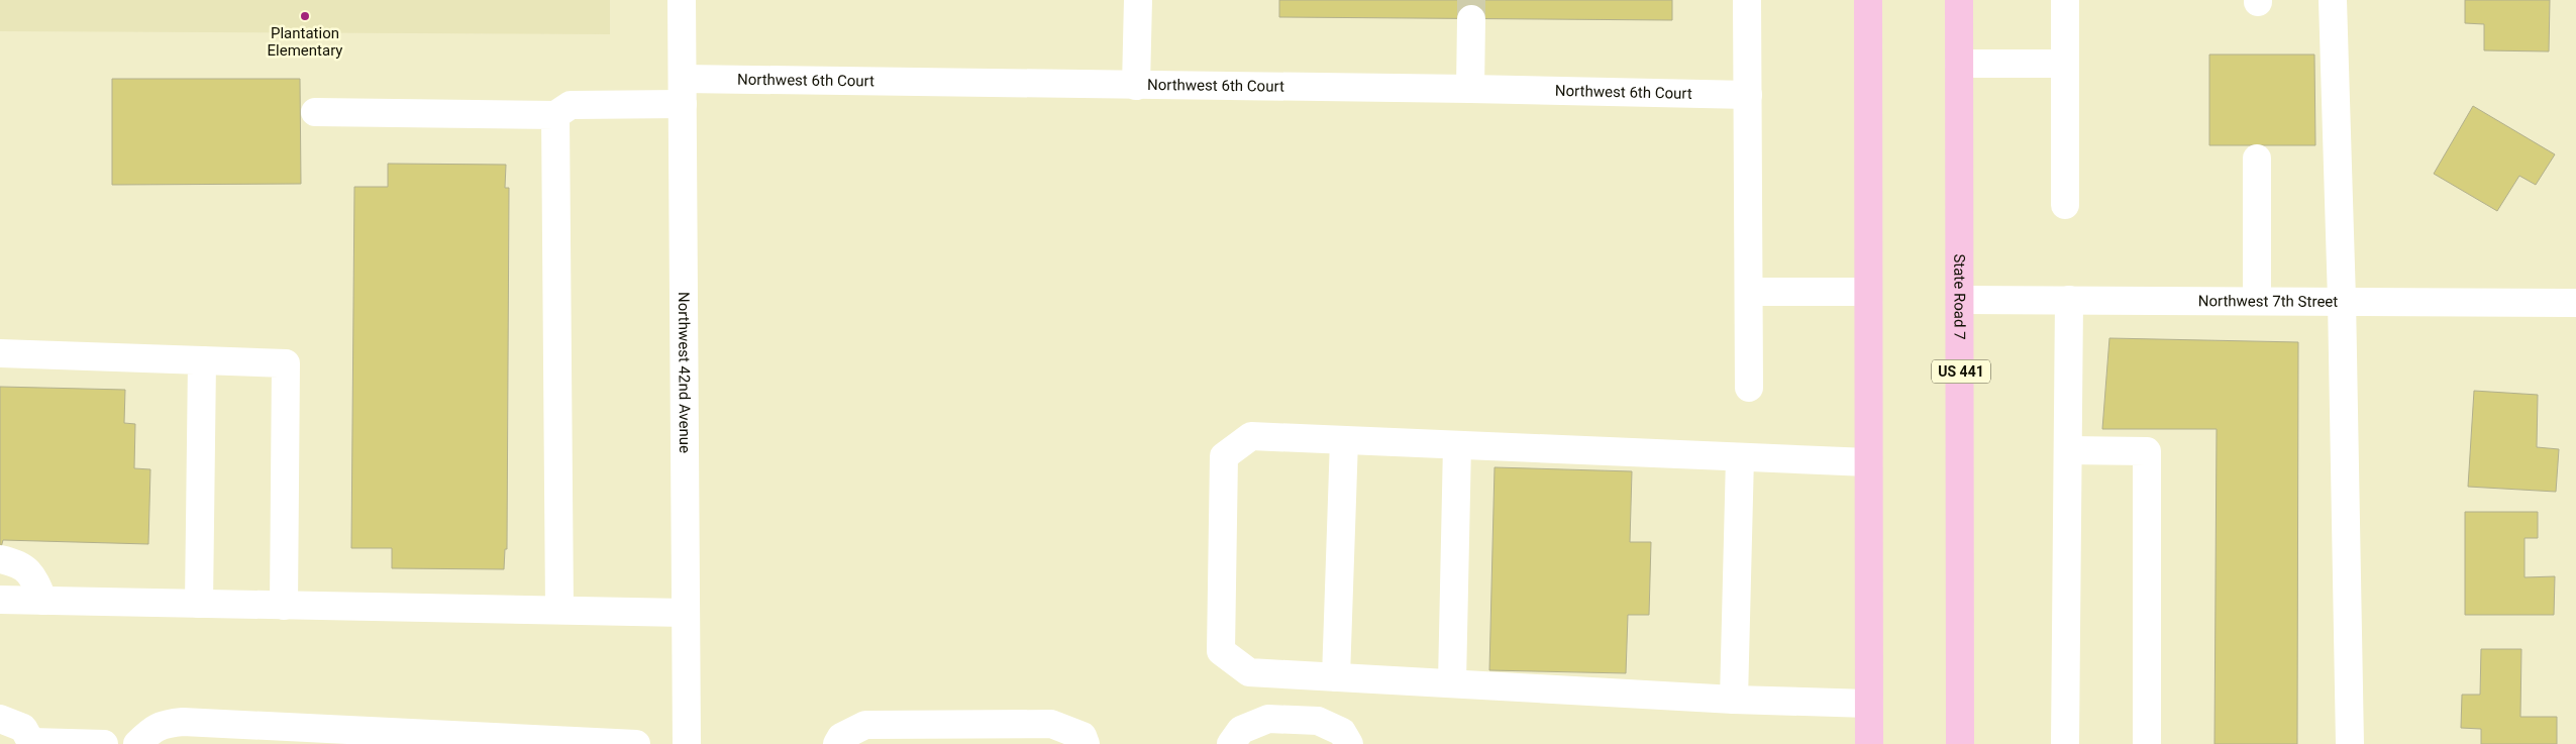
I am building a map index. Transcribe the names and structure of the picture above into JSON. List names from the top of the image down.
{
  "streets": {
    "main road": ["State Road 7", "US 441"],
    "street": ["Northwest 6th Court", "Northwest 7th Street", "Northwest 42nd Avenue"]
  },
  "crossings": [
    ["Northwest 6th Court", "Northwest 42nd Avenue"],
    ["State Road 7", "Northwest 7th Street"]
  ],
  "places": ["Plantation Elementary"]
}
